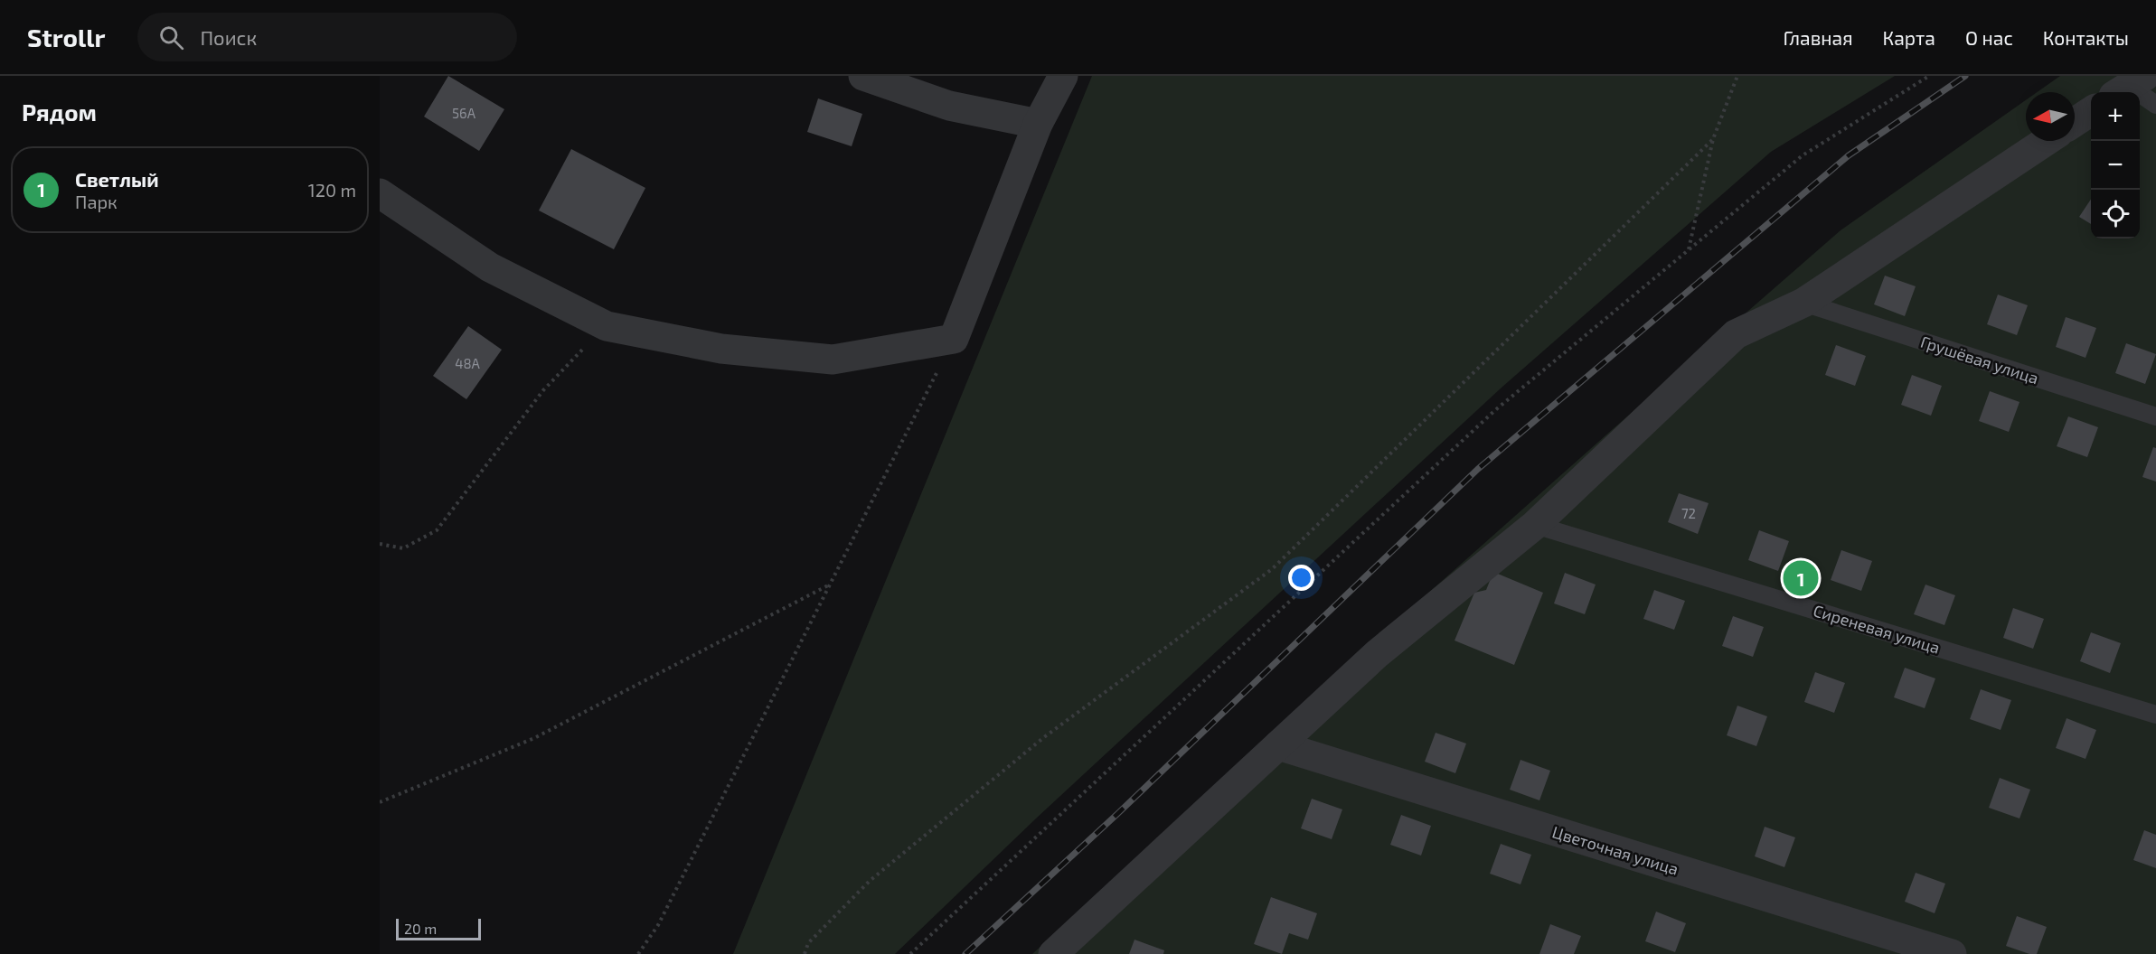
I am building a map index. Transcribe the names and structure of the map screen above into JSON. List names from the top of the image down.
{
  "streets": {
    "street": ["Цветочная улица"],
    "lane": ["Грушёвая улица", "Сиреневая улица"]
  },
  "house_numbers": ["56А", "48А", "72"],
  "scale_bar": "20 m",
  "north": "left",
  "page": {
    "header": "Strollr",
    "search": "Поиск",
    "nav": [
      "Главная",
      "Карта",
      "О нас",
      "Контакты"
    ],
    "heading": "Рядом",
    "map_buttons": ["+", "−"],
    "list": [
      {
        "mark": "1",
        "name": "Светлый",
        "note": "Парк",
        "value": "120 m"
      }
    ],
    "pins": "1",
    "scale": "20 m"
  }
}
